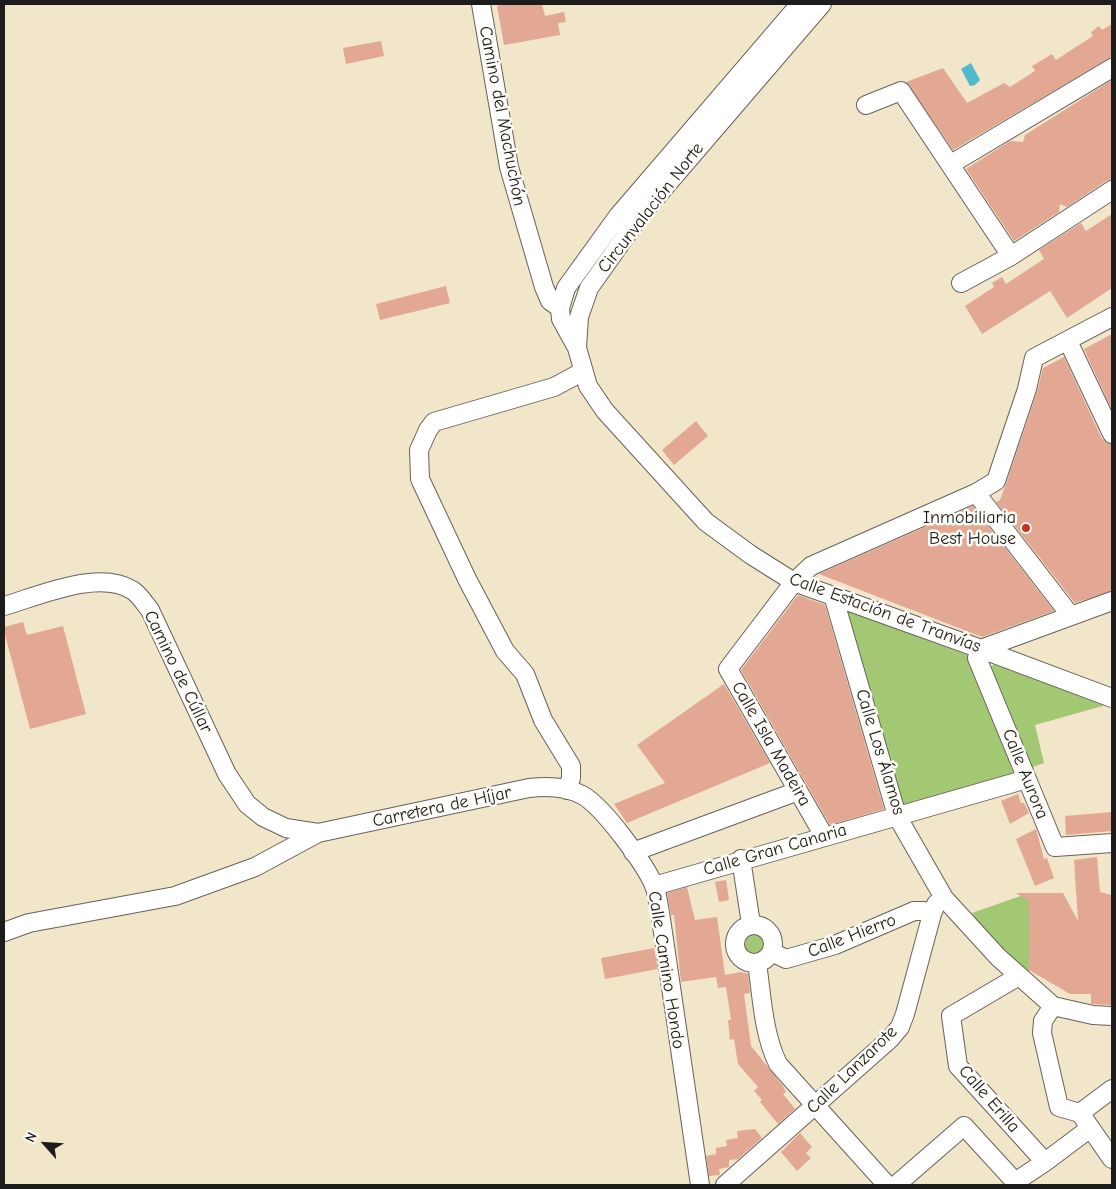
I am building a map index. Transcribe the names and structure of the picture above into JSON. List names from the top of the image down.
{
  "streets": {
    "street": [
      "Camino del Machuchón",
      "Circunvalación Norte",
      "Calle Estación de Tranvías",
      "Camino de Cúllar",
      "Calle Isla Madeira",
      "Calle Los Álamos",
      "Calle Aurora",
      "Carretera de Híjar",
      "Calle Gran Canaria",
      "Calle Hierro",
      "Calle Camino Hondo",
      "Calle Lanzarote",
      "Calle Erilla"
    ]
  },
  "crossings": [
    ["Camino del Machuchón", "Circunvalación Norte"],
    ["Circunvalación Norte", "Calle Estación de Tranvías"],
    ["Calle Estación de Tranvías", "Calle Isla Madeira"],
    ["Calle Estación de Tranvías", "Calle Los Álamos"],
    ["Calle Estación de Tranvías", "Calle Aurora"],
    ["Camino de Cúllar", "Carretera de Híjar"],
    ["Calle Isla Madeira", "Calle Gran Canaria"],
    ["Calle Los Álamos", "Calle Gran Canaria"],
    ["Calle Los Álamos", "Calle Lanzarote"],
    ["Calle Los Álamos", "Calle Erilla"],
    ["Calle Aurora", "Calle Gran Canaria"],
    ["Carretera de Híjar", "Calle Camino Hondo"],
    ["Calle Gran Canaria", "Calle Camino Hondo"],
    ["Calle Hierro", "Calle Lanzarote"]
  ],
  "places": ["Inmobiliaria Best House"],
  "north": "top left"
}
